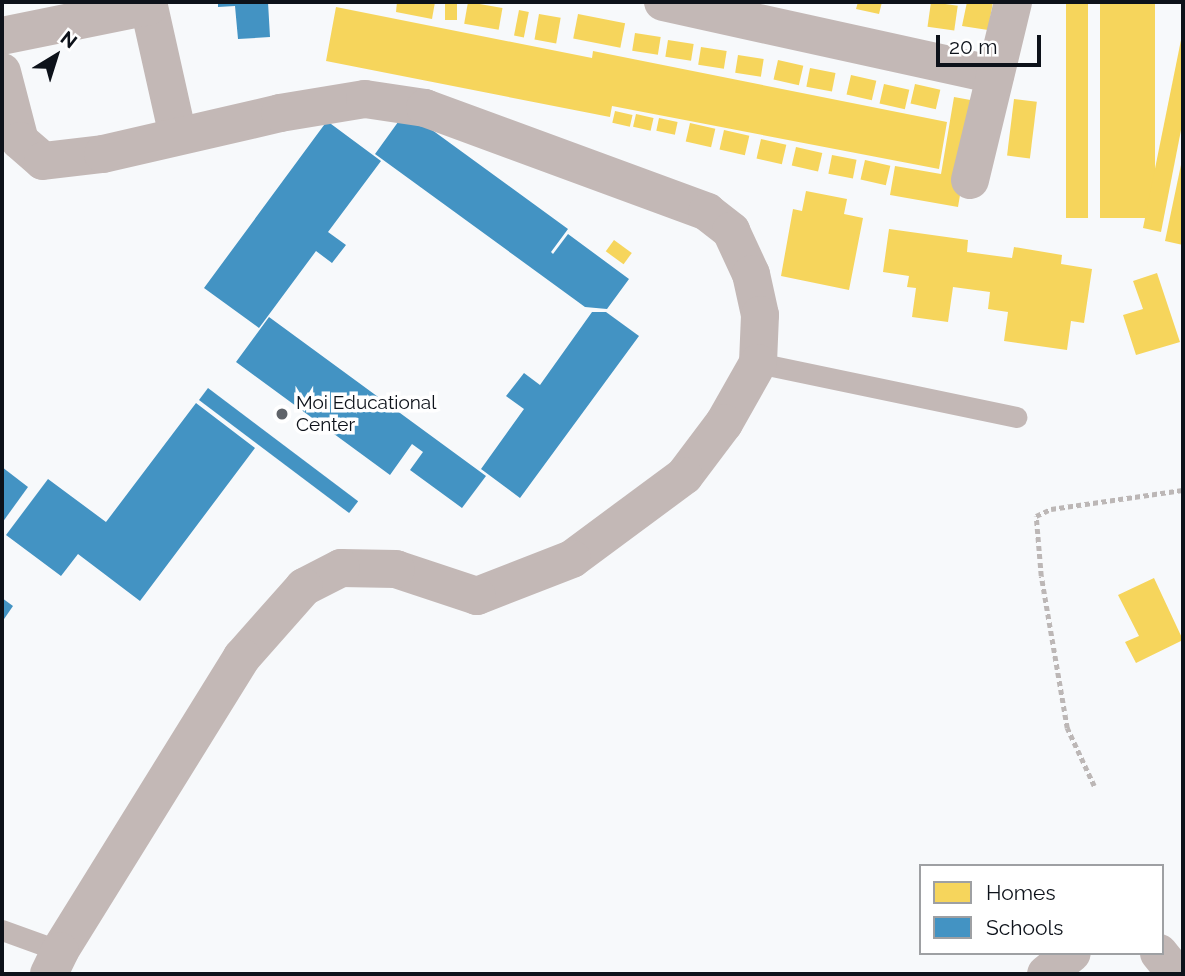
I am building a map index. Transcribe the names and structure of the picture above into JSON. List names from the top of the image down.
{
  "places": ["Moi Educational Center"],
  "legend": ["Homes", "Schools"],
  "scale_bar": "20 m",
  "north": "top right"
}
